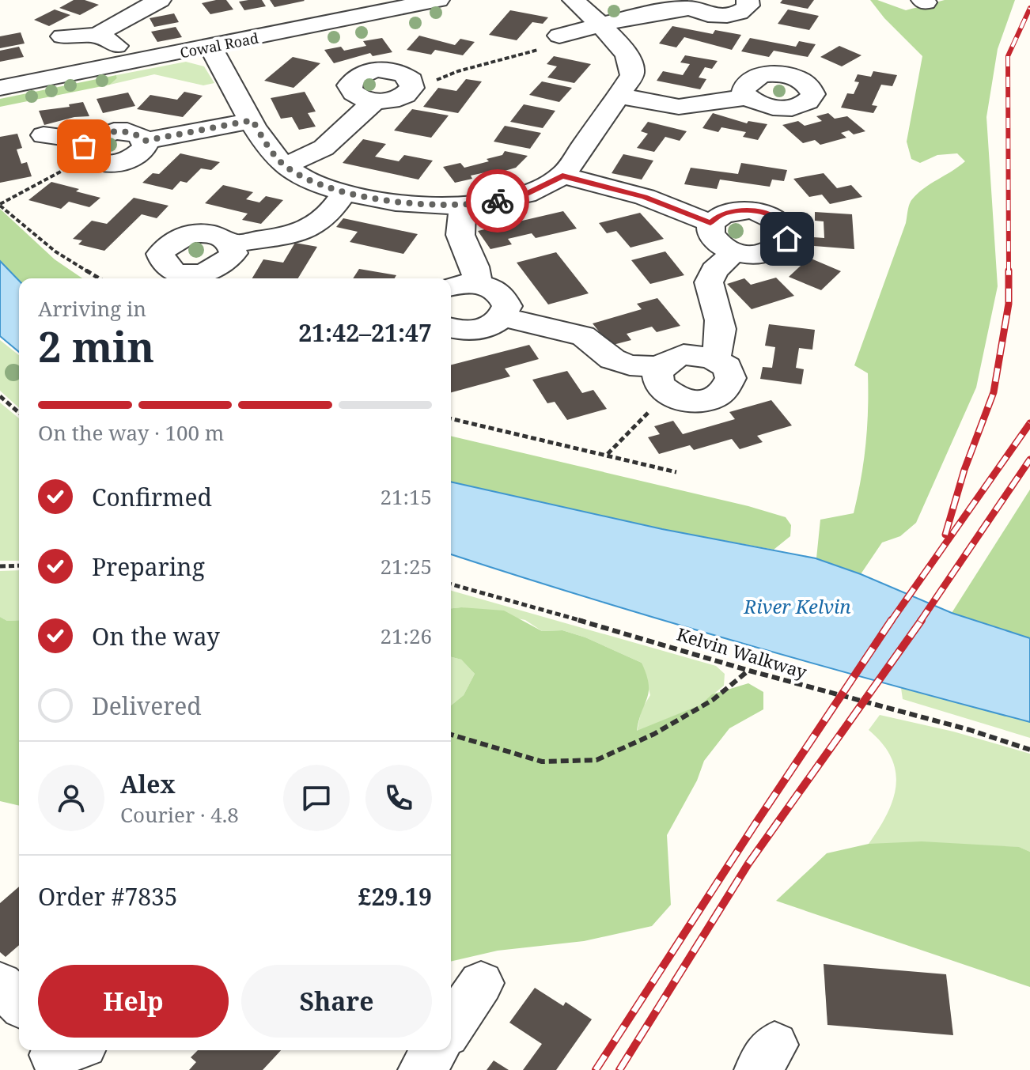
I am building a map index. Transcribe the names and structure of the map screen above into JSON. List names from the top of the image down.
{
  "streets": {
    "street": ["Cowal Road"],
    "path": ["Kelvin Walkway"]
  },
  "water": ["River Kelvin"],
  "page": {
    "heading": ["2 min", "Arriving in", "21:42–21:47"],
    "panel": [
      "Alex",
      "Courier · 4.8",
      "Order #7835",
      "£29.19"
    ],
    "bar": "On the way · 100 m",
    "list": [
      ["Confirmed", "21:15"],
      ["Preparing", "21:25"],
      ["On the way", "21:26"],
      "Delivered"
    ],
    "buttons": ["Help", "Share"]
  }
}
